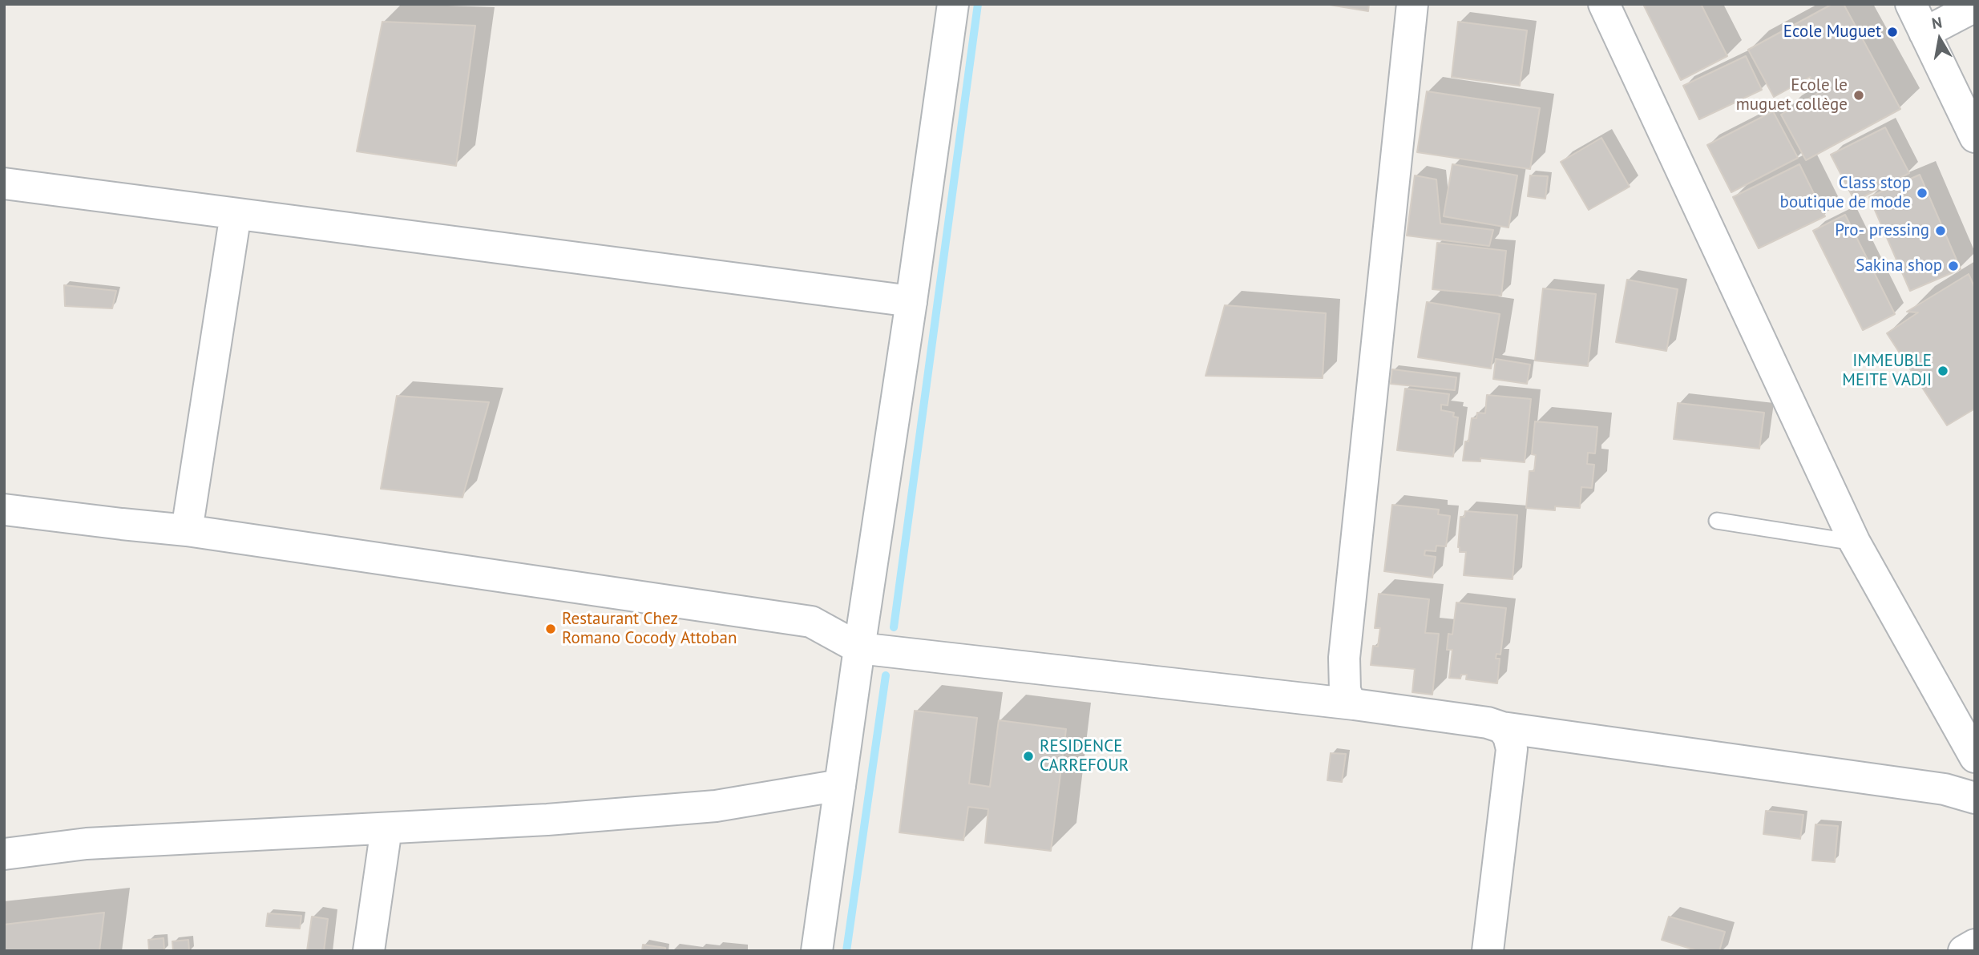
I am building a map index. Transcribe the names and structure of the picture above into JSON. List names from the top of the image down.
{
  "places": [
    "Ecole Muguet",
    "Ecole le muguet collège",
    "Class stop boutique de mode",
    "Pro- pressing",
    "Sakina shop",
    "IMMEUBLE MEITE VADJI",
    "Restaurant Chez Romano Cocody Attoban",
    "RESIDENCE CARREFOUR"
  ],
  "north": "top"
}
